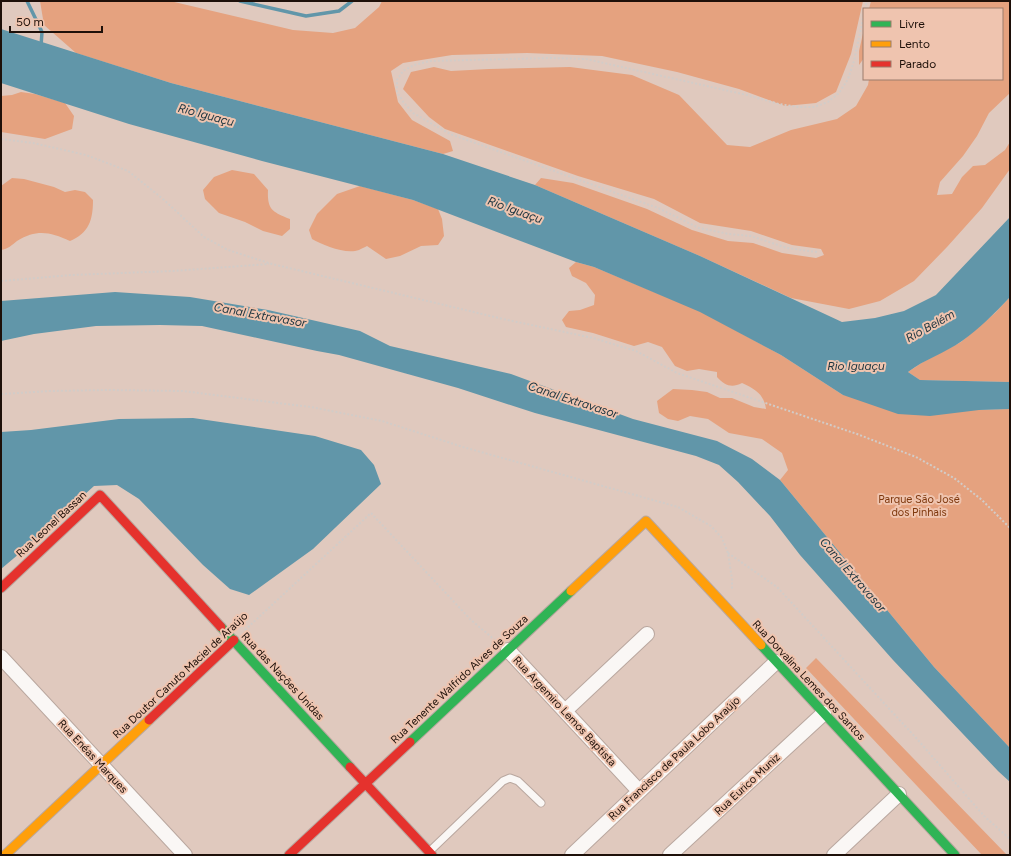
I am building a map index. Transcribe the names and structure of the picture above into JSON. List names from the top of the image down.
{
  "streets": {
    "street": [
      "Rua Leonel Bassan",
      "Rua Doutor Canuto Maciel de Araújo",
      "Rua das Nações Unidas",
      "Rua Tenente Walfrido Alves de Souza",
      "Rua Dorvalina Lemes dos Santos",
      "Rua Argemiro Lemos Baptista",
      "Rua Enéas Marques",
      "Rua Francisco de Paula Lobo Araújo",
      "Rua Eurico Muniz"
    ]
  },
  "crossings": [
    ["Rua Leonel Bassan", "Rua das Nações Unidas"],
    ["Rua Doutor Canuto Maciel de Araújo", "Rua das Nações Unidas"],
    ["Rua Doutor Canuto Maciel de Araújo", "Rua Argemiro Lemos Baptista"],
    ["Rua Doutor Canuto Maciel de Araújo", "Rua Enéas Marques"],
    ["Rua das Nações Unidas", "Rua Tenente Walfrido Alves de Souza"],
    ["Rua Tenente Walfrido Alves de Souza", "Rua Dorvalina Lemes dos Santos"],
    ["Rua Tenente Walfrido Alves de Souza", "Rua Argemiro Lemos Baptista"],
    ["Rua Dorvalina Lemes dos Santos", "Rua Francisco de Paula Lobo Araújo"],
    ["Rua Dorvalina Lemes dos Santos", "Rua Eurico Muniz"],
    ["Rua Argemiro Lemos Baptista", "Rua Francisco de Paula Lobo Araújo"]
  ],
  "water": ["Rio Iguaçu", "Canal Extravasor", "Rio Belém"],
  "parks": ["Parque São José dos Pinhais"],
  "legend": ["Livre", "Lento", "Parado"],
  "scale_bar": "50 m"
}
